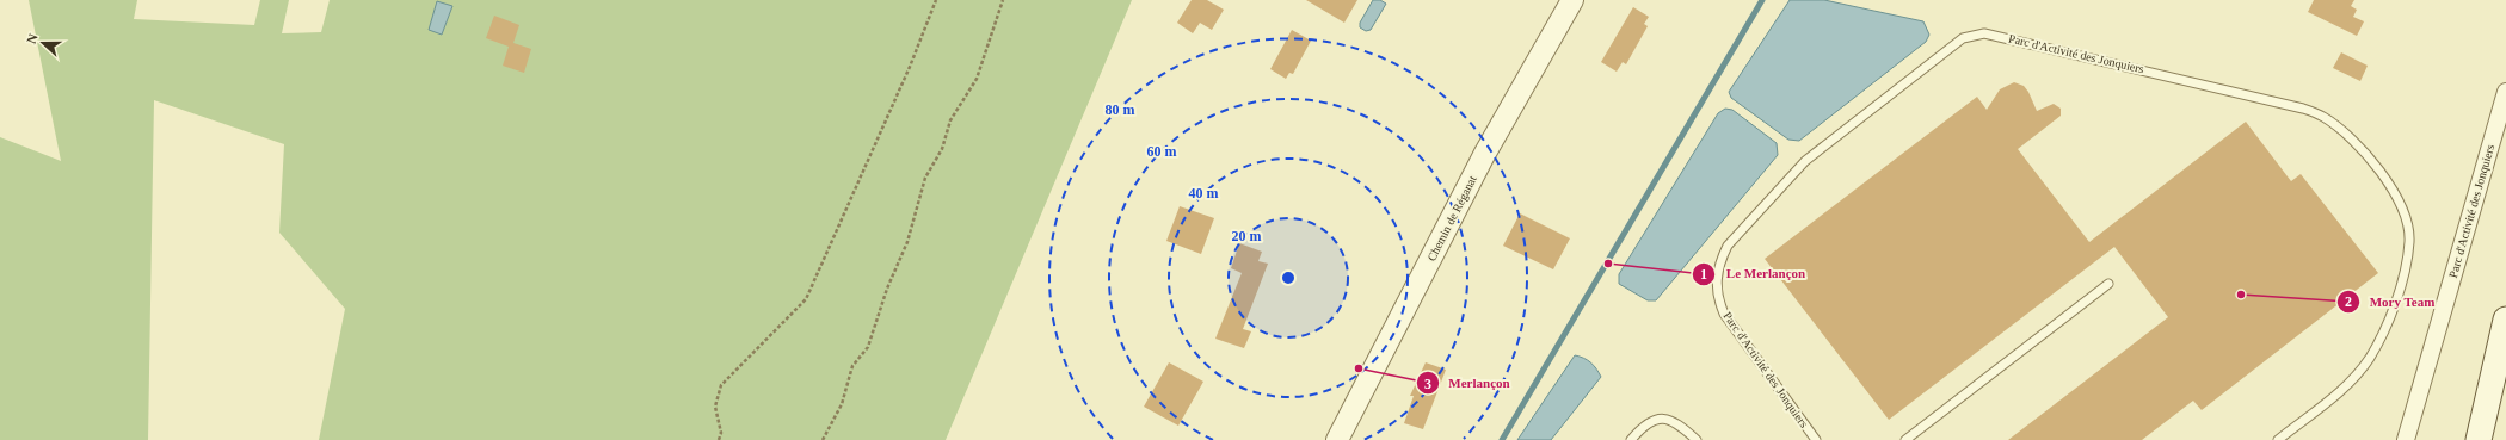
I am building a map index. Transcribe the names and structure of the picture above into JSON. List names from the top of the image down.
{
  "streets": {
    "street": ["Parc d'Activité des Jonquiers", "Chemin de Réganat"]
  },
  "places": ["Le Merlançon", "Mory Team", "Merlançon"],
  "north": "left",
  "rings": [
    "80 m",
    "60 m",
    "40 m",
    "20 m"
  ]
}
